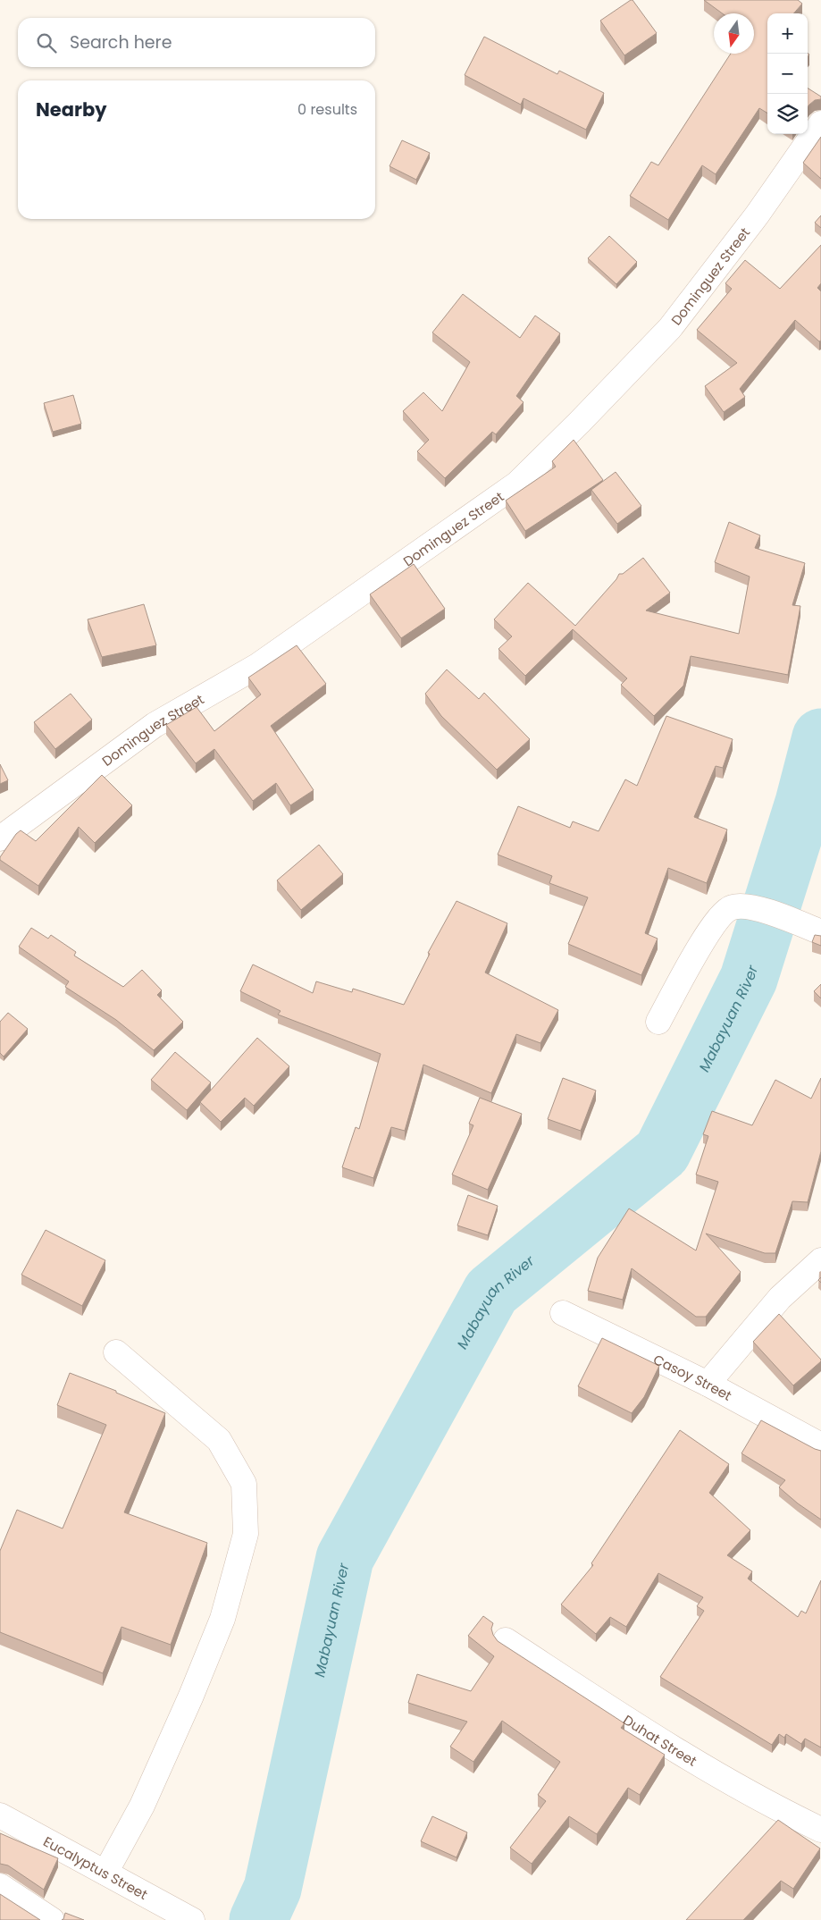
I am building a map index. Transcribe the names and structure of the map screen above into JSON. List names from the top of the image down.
{
  "streets": {
    "street": [
      "Dominguez Street",
      "Casoy Street",
      "Duhat Street",
      "Eucalyptus Street"
    ]
  },
  "water": ["Mabayuan River"],
  "north": "bottom",
  "page": {
    "map_buttons": ["+", "−"],
    "search": "Search here",
    "heading": ["Nearby", "0 results"]
  }
}
